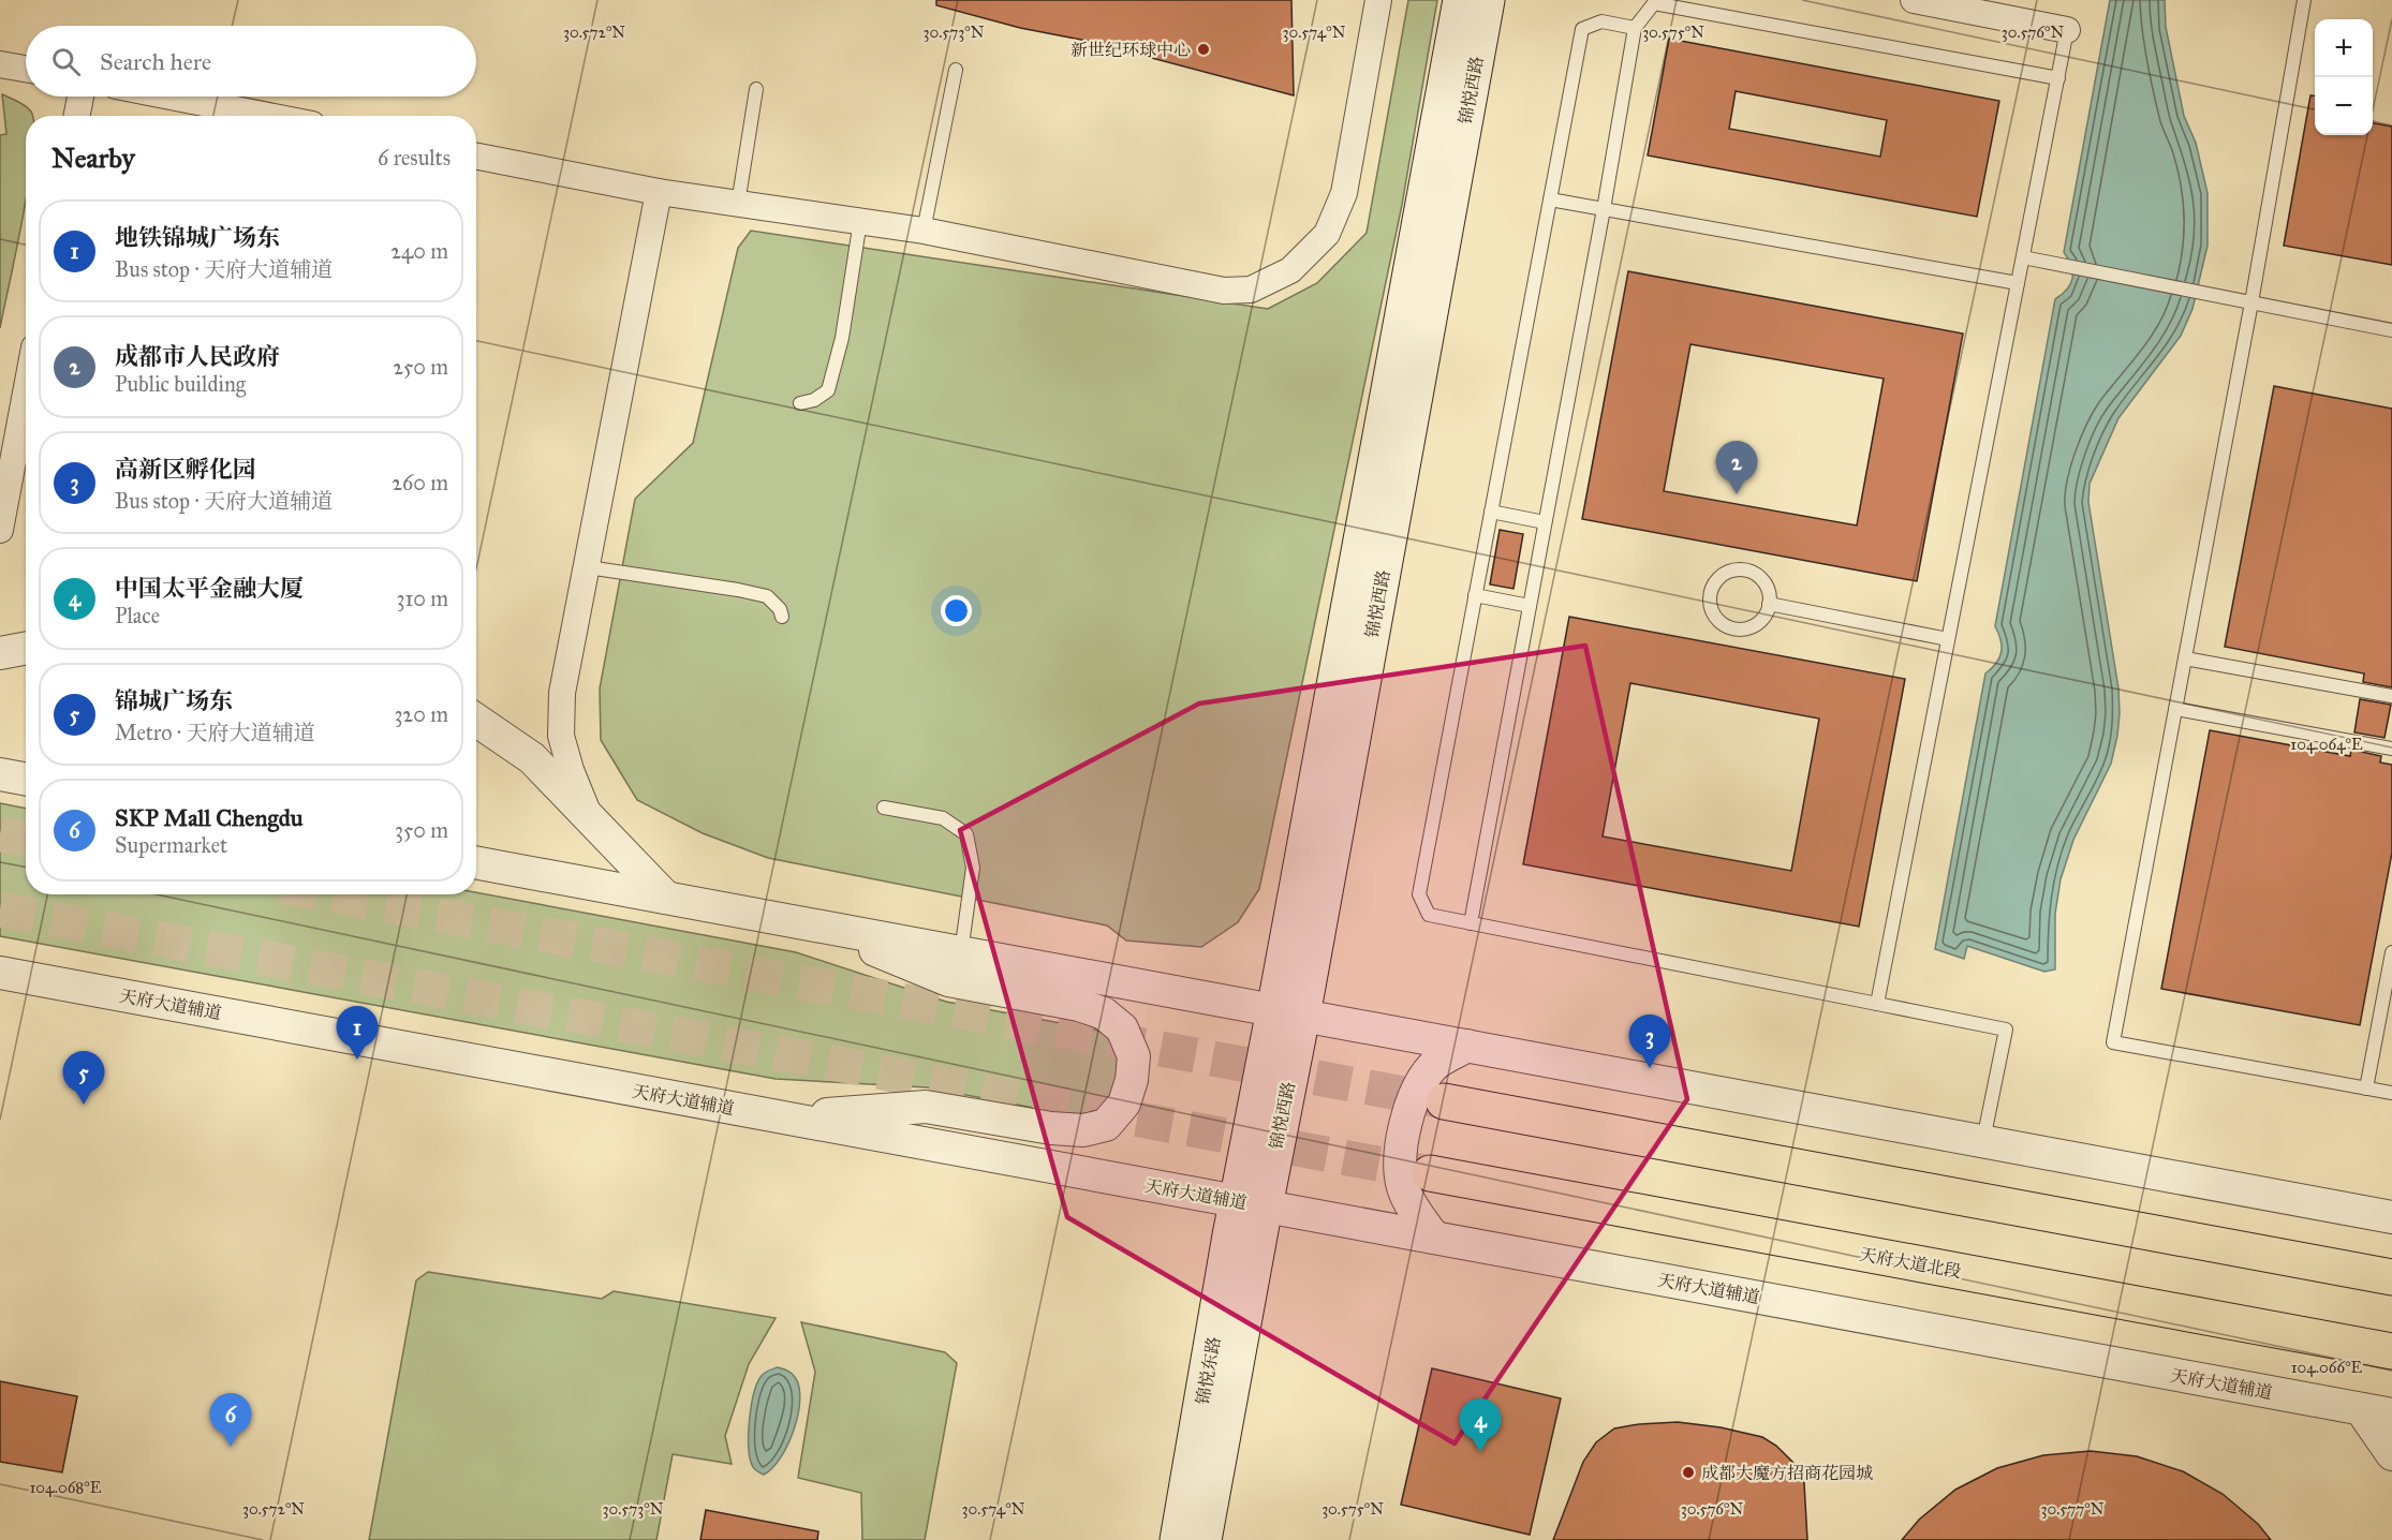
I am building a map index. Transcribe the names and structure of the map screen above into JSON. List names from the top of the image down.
{
  "streets": {
    "main road": ["锦悦西路", "天府大道北段", "锦悦东路"],
    "street": ["天府大道辅道"]
  },
  "crossings": [
    ["锦悦西路", "天府大道辅道"],
    ["锦悦西路", "锦悦东路"],
    ["天府大道辅道", "锦悦东路"]
  ],
  "places": ["新世纪环球中心", "成都大魔方招商花园城"],
  "page": {
    "map_buttons": ["+", "−"],
    "search": "Search here",
    "heading": ["Nearby", "6 results"],
    "list": [
      {
        "mark": "1",
        "name": "地铁锦城广场东",
        "note": "Bus stop · 天府大道辅道",
        "value": "240 m"
      },
      {
        "mark": "2",
        "name": "成都市人民政府",
        "note": "Public building",
        "value": "250 m"
      },
      {
        "mark": "3",
        "name": "高新区孵化园",
        "note": "Bus stop · 天府大道辅道",
        "value": "260 m"
      },
      {
        "mark": "4",
        "name": "中国太平金融大厦",
        "note": "Place",
        "value": "310 m"
      },
      {
        "mark": "5",
        "name": "锦城广场东",
        "note": "Metro · 天府大道辅道",
        "value": "320 m"
      },
      {
        "mark": "6",
        "name": "SKP Mall Chengdu",
        "note": "Supermarket",
        "value": "350 m"
      }
    ],
    "pins": [
      "2",
      "1",
      "3",
      "5",
      "6",
      "4"
    ]
  },
  "coordinates": [
    "30.572°N",
    "30.573°N",
    "30.574°N",
    "30.575°N",
    "30.576°N",
    "104.064°E",
    "104.066°E",
    "104.068°E",
    "30.577°N"
  ]
}
